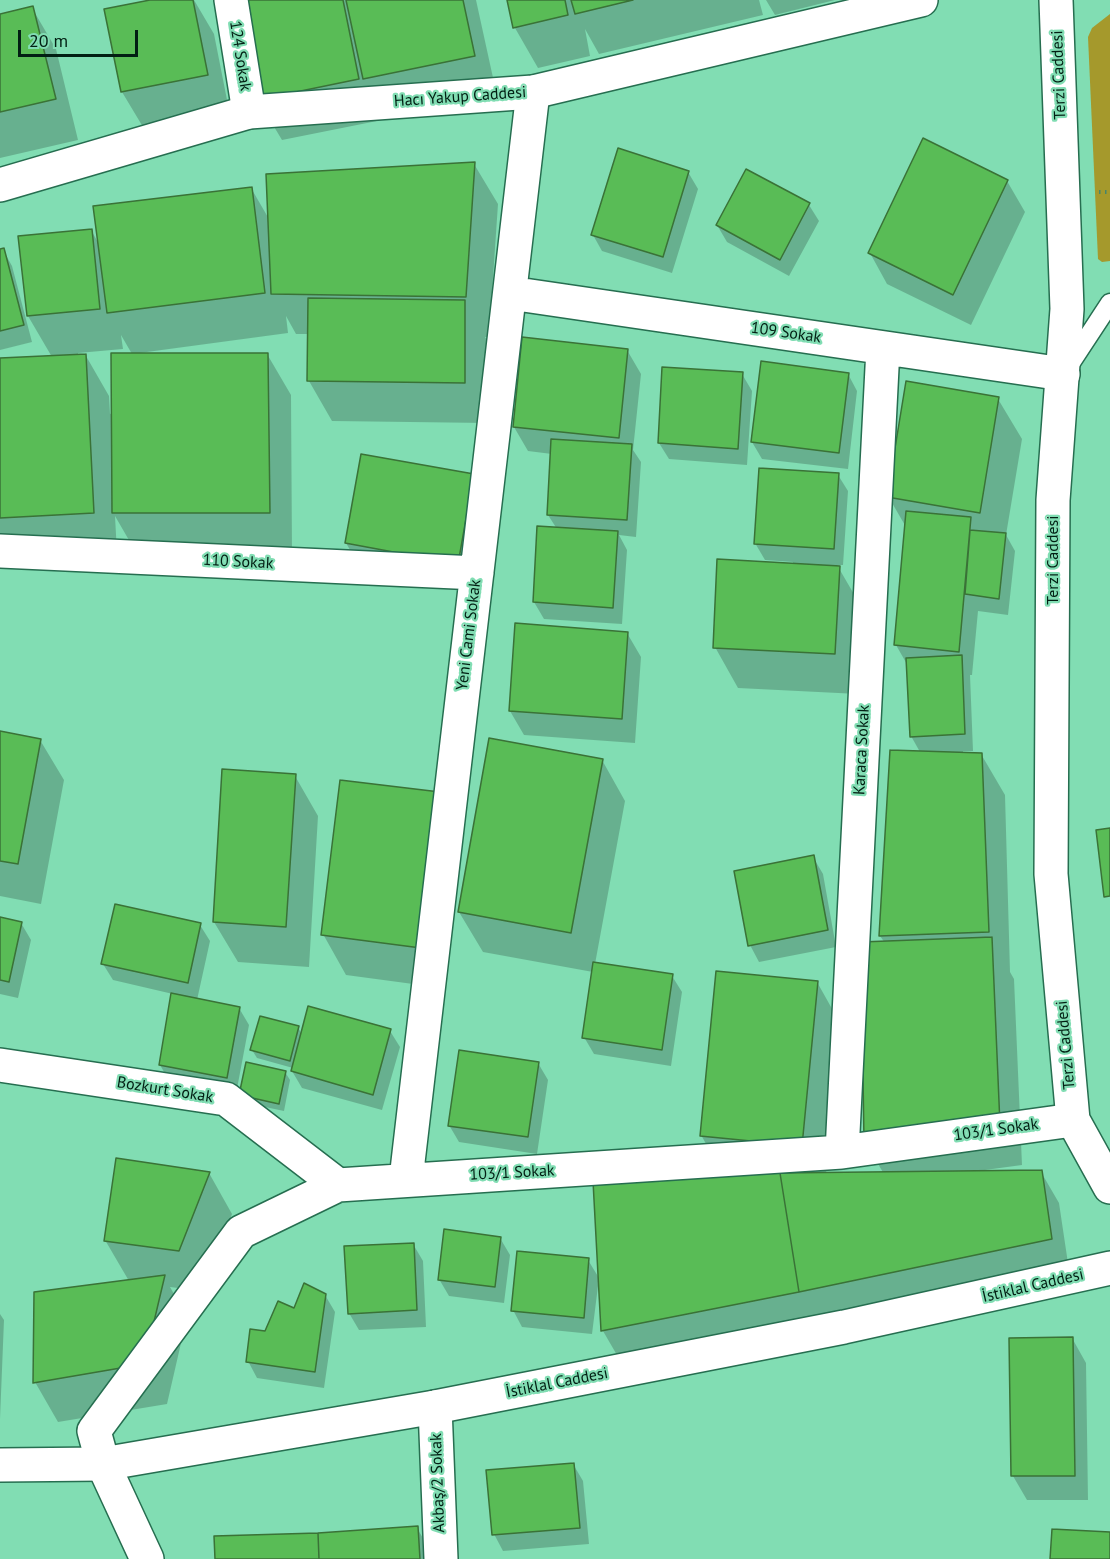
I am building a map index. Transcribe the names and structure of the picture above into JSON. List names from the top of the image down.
{
  "streets": {
    "street": [
      "124 Sokak",
      "Terzi Caddesi",
      "Hacı Yakup Caddesi",
      "109 Sokak",
      "110 Sokak",
      "Yeni Cami Sokak",
      "Karaca Sokak",
      "Bozkurt Sokak",
      "103/1 Sokak",
      "İstiklal Caddesi",
      "Akbaş/2 Sokak"
    ]
  },
  "crossings": [
    ["124 Sokak", "Hacı Yakup Caddesi"],
    ["Terzi Caddesi", "109 Sokak"],
    ["Terzi Caddesi", "103/1 Sokak"],
    ["Hacı Yakup Caddesi", "Yeni Cami Sokak"],
    ["109 Sokak", "Yeni Cami Sokak"],
    ["109 Sokak", "Karaca Sokak"],
    ["110 Sokak", "Yeni Cami Sokak"],
    ["Yeni Cami Sokak", "103/1 Sokak"],
    ["Karaca Sokak", "103/1 Sokak"],
    ["Bozkurt Sokak", "103/1 Sokak"],
    ["103/1 Sokak", "İstiklal Caddesi"],
    ["İstiklal Caddesi", "Akbaş/2 Sokak"]
  ],
  "scale_bar": "20 m"
}
